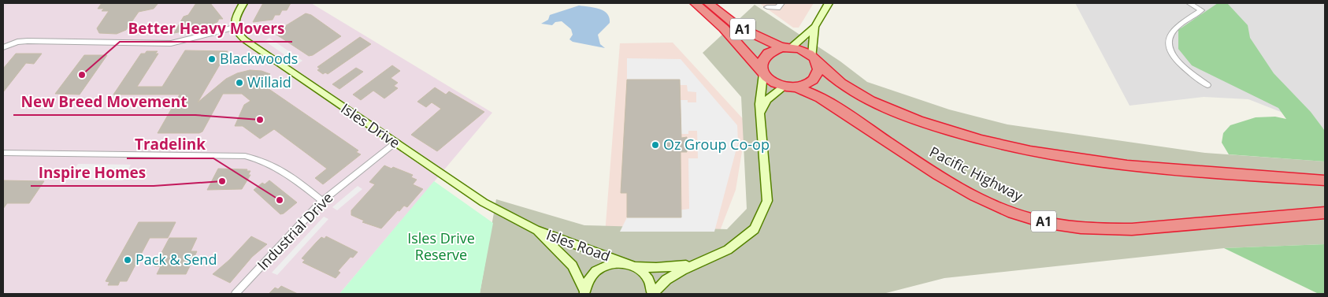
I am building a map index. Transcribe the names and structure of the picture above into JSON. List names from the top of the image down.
{
  "streets": {
    "highway": ["A1", "Pacific Highway"],
    "street": ["Isles Drive", "Industrial Drive", "Isles Road"]
  },
  "crossings": [
    ["A1", "Pacific Highway"],
    ["Isles Drive", "Industrial Drive"],
    ["Isles Drive", "Isles Road"]
  ],
  "parks": ["Isles Drive Reserve"],
  "places": [
    "Blackwoods",
    "Better Heavy Movers",
    "Willaid",
    "New Breed Movement",
    "Oz Group Co-op",
    "Inspire Homes",
    "Tradelink",
    "Pack & Send"
  ]
}
